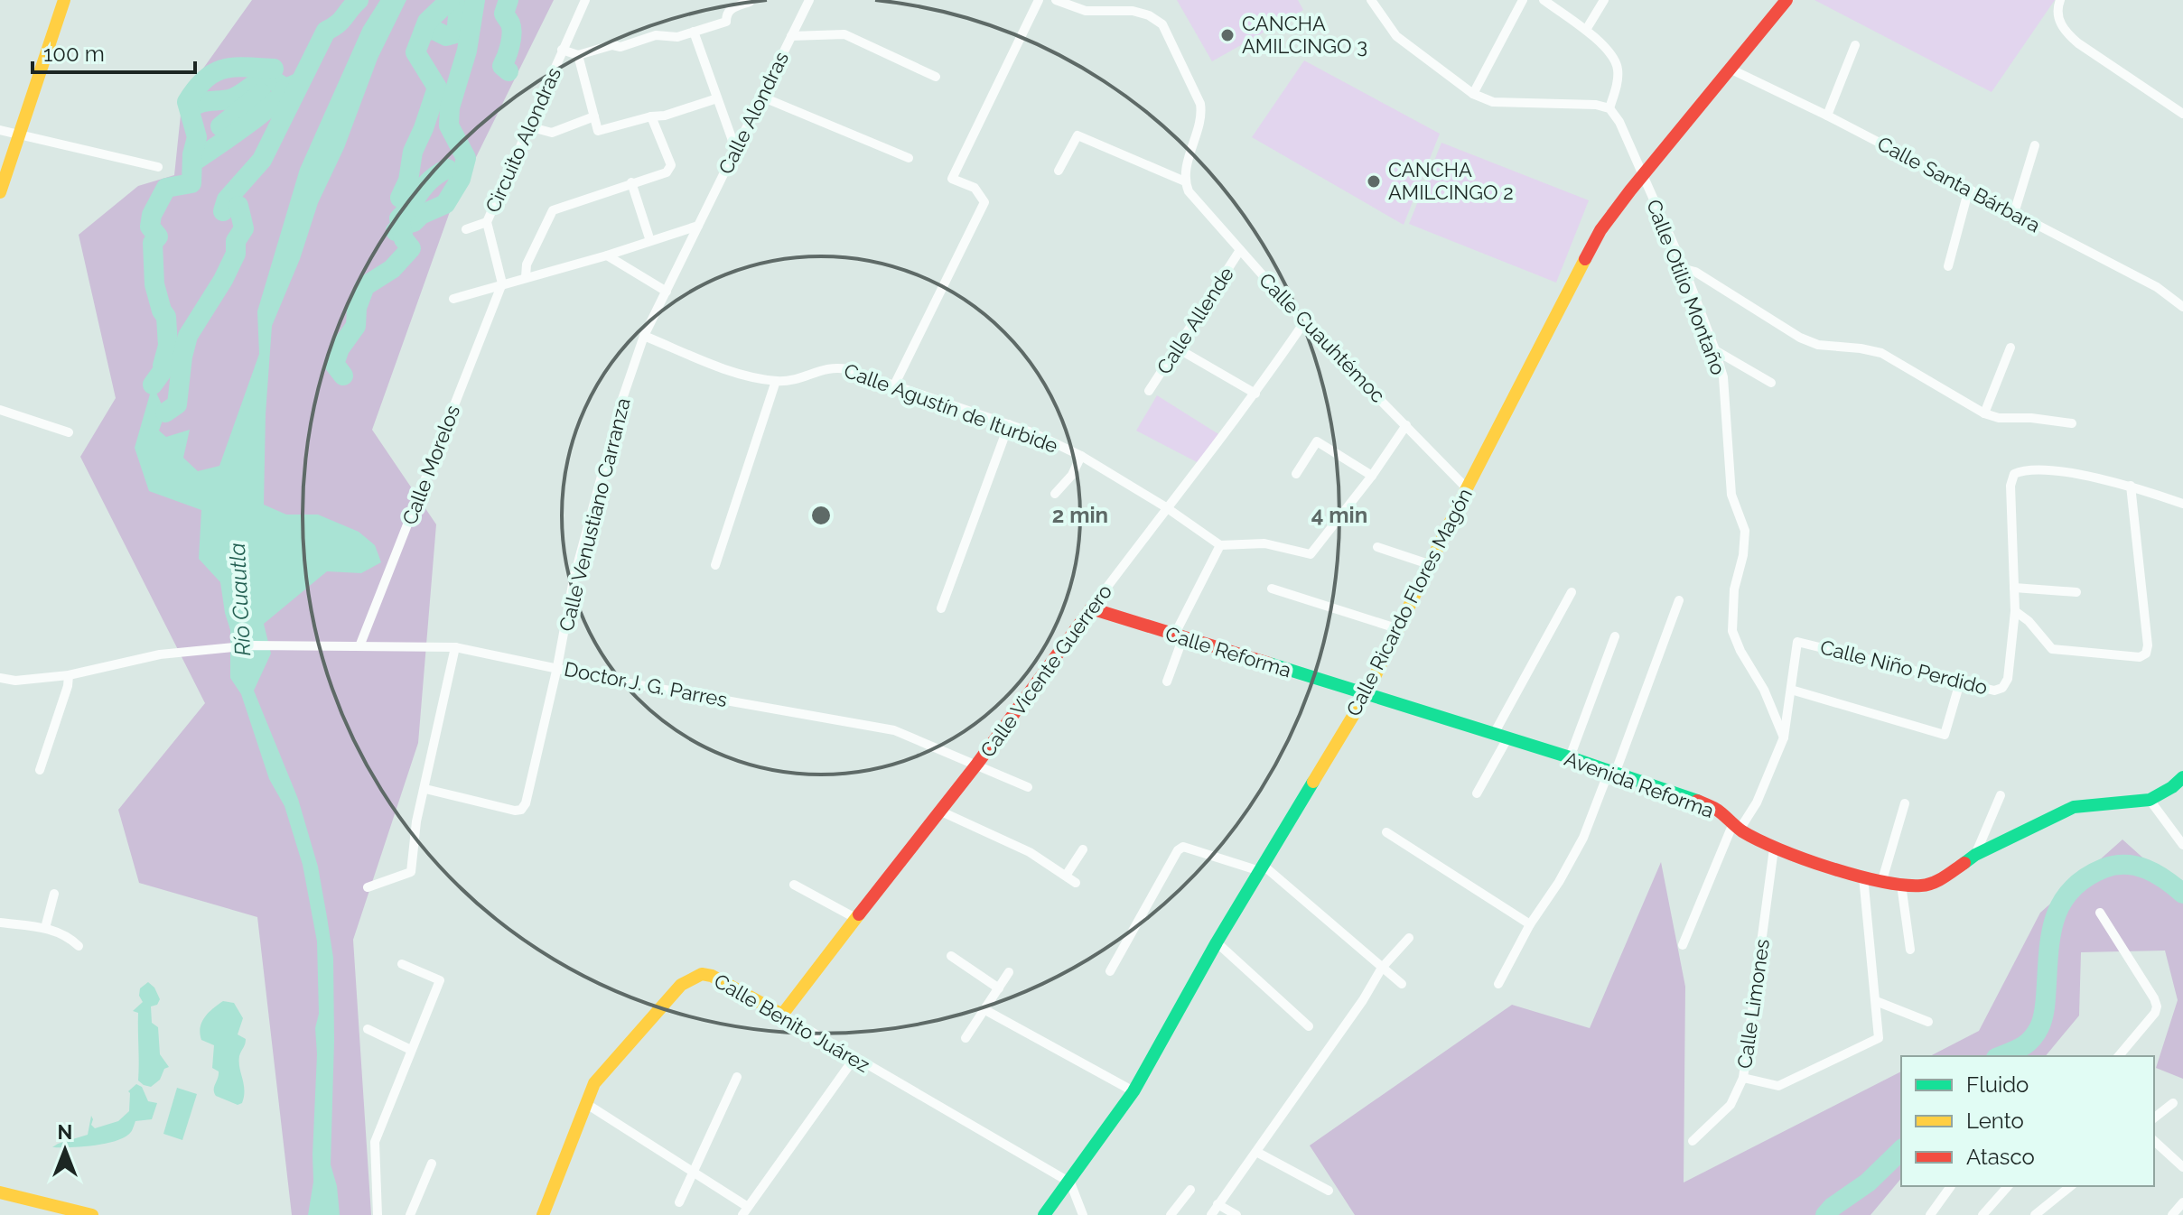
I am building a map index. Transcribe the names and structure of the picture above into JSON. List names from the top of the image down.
{
  "streets": {
    "street": [
      "Calle Alondras",
      "Circuito Alondras",
      "Calle Santa Bárbara",
      "Calle Otilio Montaño",
      "Calle Allende",
      "Calle Cuauhtémoc",
      "Calle Agustín de Iturbide",
      "Calle Morelos",
      "Calle Venustiano Carranza",
      "Calle Ricardo Flores Magón",
      "Calle Reforma",
      "Calle Niño Perdido",
      "Calle Vicente Guerrero",
      "Doctor J. G. Parres",
      "Avenida Reforma",
      "Calle Limones",
      "Calle Benito Juárez"
    ]
  },
  "crossings": [
    ["Calle Alondras", "Calle Agustín de Iturbide"],
    ["Calle Alondras", "Calle Venustiano Carranza"],
    ["Circuito Alondras", "Calle Morelos"],
    ["Calle Santa Bárbara", "Calle Ricardo Flores Magón"],
    ["Calle Otilio Montaño", "Calle Ricardo Flores Magón"],
    ["Calle Otilio Montaño", "Calle Niño Perdido"],
    ["Calle Allende", "Calle Cuauhtémoc"],
    ["Calle Cuauhtémoc", "Calle Ricardo Flores Magón"],
    ["Calle Cuauhtémoc", "Calle Vicente Guerrero"],
    ["Calle Agustín de Iturbide", "Calle Venustiano Carranza"],
    ["Calle Agustín de Iturbide", "Calle Vicente Guerrero"],
    ["Calle Morelos", "Doctor J. G. Parres"],
    ["Calle Venustiano Carranza", "Doctor J. G. Parres"],
    ["Calle Ricardo Flores Magón", "Calle Reforma"],
    ["Calle Ricardo Flores Magón", "Avenida Reforma"],
    ["Calle Ricardo Flores Magón", "Calle Benito Juárez"],
    ["Calle Reforma", "Calle Vicente Guerrero"],
    ["Calle Reforma", "Avenida Reforma"],
    ["Calle Niño Perdido", "Avenida Reforma"],
    ["Calle Vicente Guerrero", "Doctor J. G. Parres"],
    ["Calle Vicente Guerrero", "Calle Benito Juárez"],
    ["Avenida Reforma", "Calle Limones"]
  ],
  "water": ["Río Cuautla"],
  "places": ["CANCHA AMILCINGO 3", "CANCHA AMILCINGO 2"],
  "legend": ["Fluido", "Lento", "Atasco"],
  "scale_bar": "100 m",
  "north": "top",
  "rings": ["2 min", "4 min"]
}
